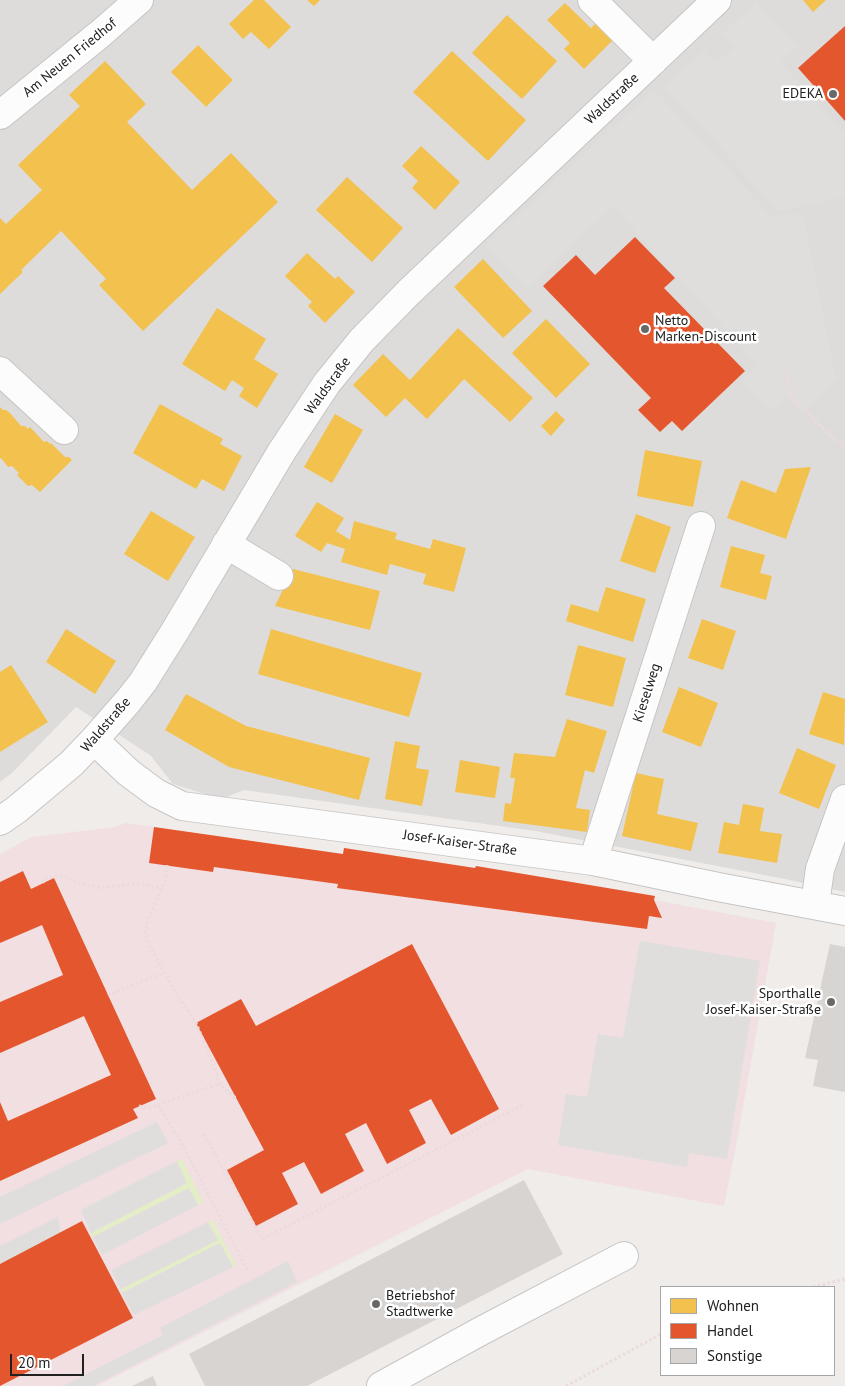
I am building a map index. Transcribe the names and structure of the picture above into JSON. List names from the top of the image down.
{
  "streets": {
    "street": [
      "Am Neuen Friedhof",
      "Waldstraße",
      "Kieselweg",
      "Josef-Kaiser-Straße"
    ]
  },
  "crossings": [
    ["Waldstraße", "Josef-Kaiser-Straße"],
    ["Kieselweg", "Josef-Kaiser-Straße"]
  ],
  "places": [
    "EDEKA",
    "Netto Marken-Discount",
    "Sporthalle Josef-Kaiser-Straße",
    "Betriebshof Stadtwerke"
  ],
  "legend": ["Wohnen", "Handel", "Sonstige"],
  "scale_bar": "20 m"
}
